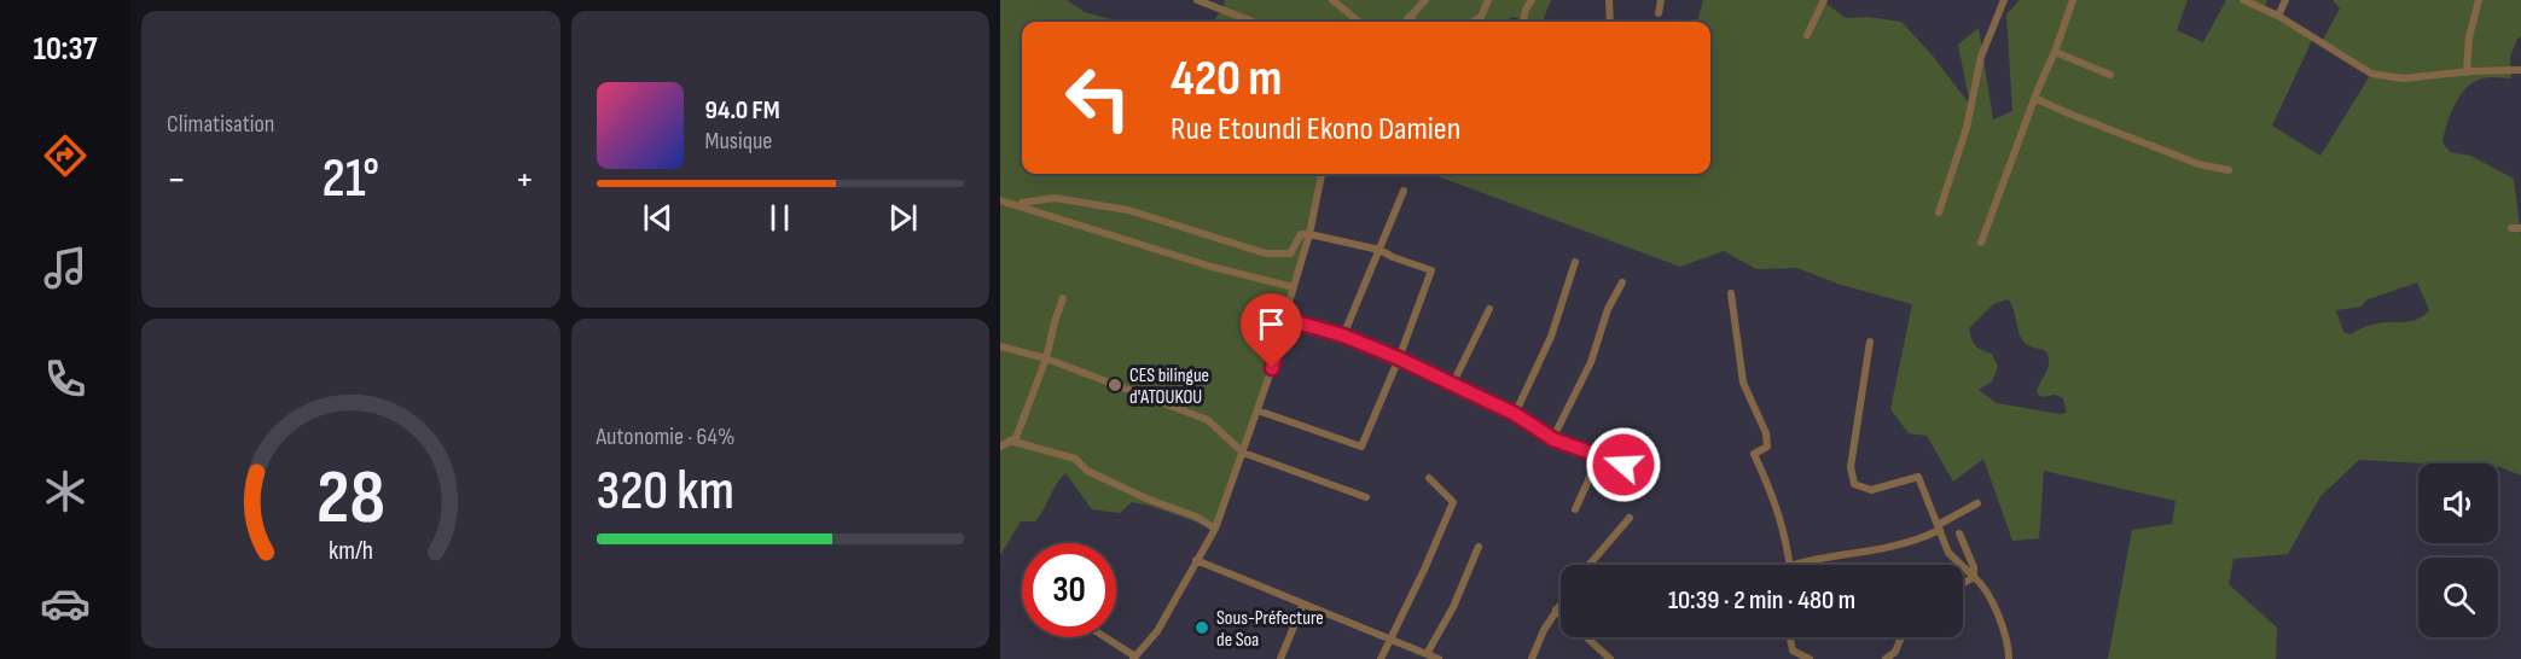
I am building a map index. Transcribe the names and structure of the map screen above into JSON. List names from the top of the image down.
{
  "places": ["CES bilingue d'ATOUKOU", "Sous-Préfecture de Soa"],
  "page": {
    "tabs": "10:37",
    "tile": [
      "Climatisation",
      ["Autonomie · 64%", "320 km"]
    ],
    "turn": ["420 m", "Rue Etoundi Ekono Damien"],
    "song": ["94.0 FM", "Musique"],
    "heat": ["−", "21°", "+"],
    "limit": "30",
    "trip": "10:39 · 2 min · 480 m",
    "gauge": ["28", "km/h"]
  }
}
